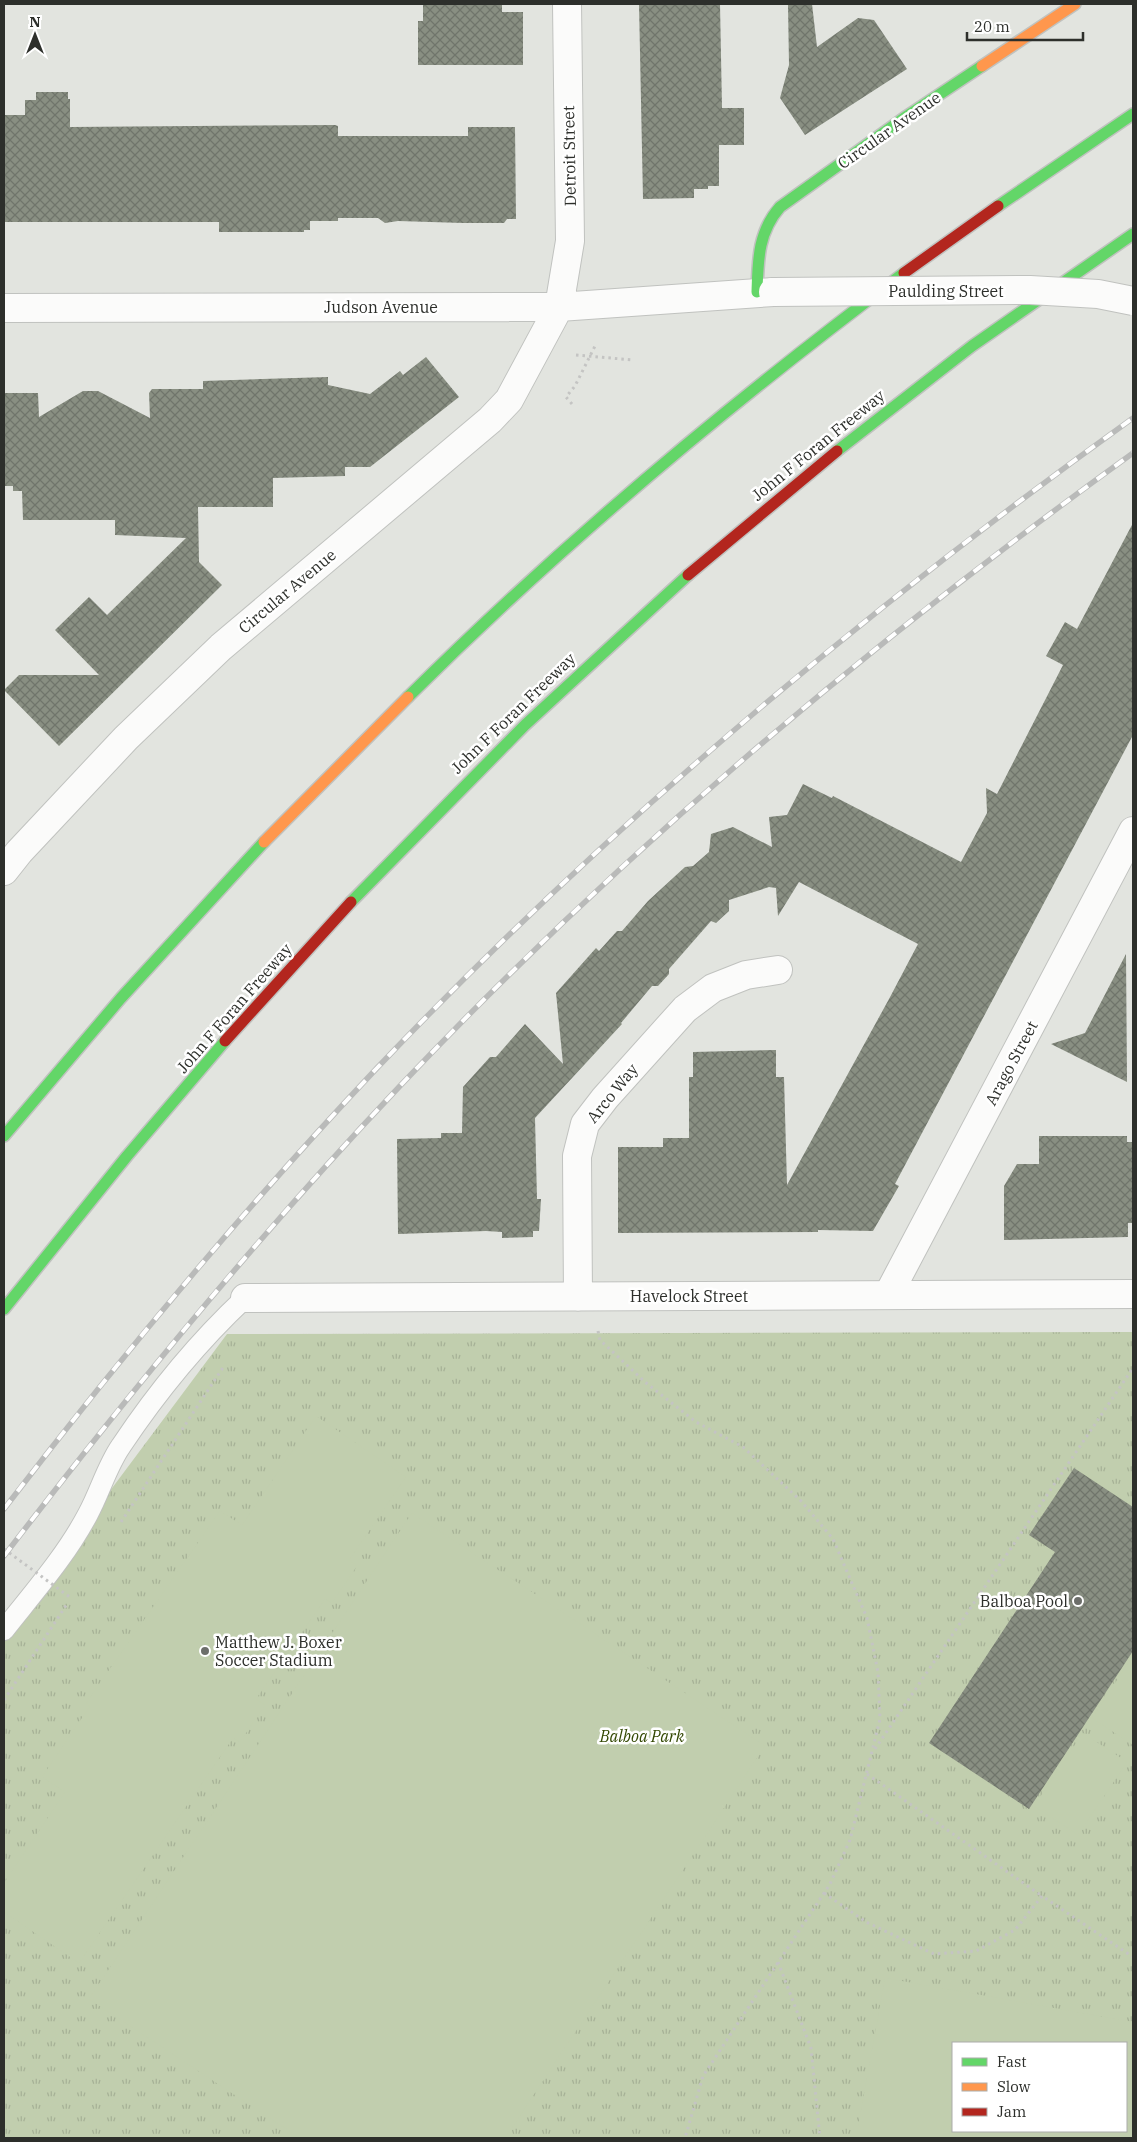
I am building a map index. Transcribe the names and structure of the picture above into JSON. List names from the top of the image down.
{
  "streets": {
    "main road": ["Circular Avenue", "John F Foran Freeway"],
    "street": [
      "Detroit Street",
      "Paulding Street",
      "Judson Avenue",
      "Arago Street",
      "Arco Way",
      "Havelock Street"
    ]
  },
  "crossings": [
    ["Circular Avenue", "Detroit Street"],
    ["Circular Avenue", "Paulding Street"],
    ["Circular Avenue", "Judson Avenue"],
    ["Detroit Street", "Judson Avenue"],
    ["Paulding Street", "Judson Avenue"],
    ["Arago Street", "Havelock Street"],
    ["Arco Way", "Havelock Street"]
  ],
  "parks": ["Balboa Park"],
  "places": ["Balboa Pool", "Matthew J. Boxer Soccer Stadium"],
  "legend": ["Fast", "Slow", "Jam"],
  "scale_bar": "20 m",
  "north": "top"
}
